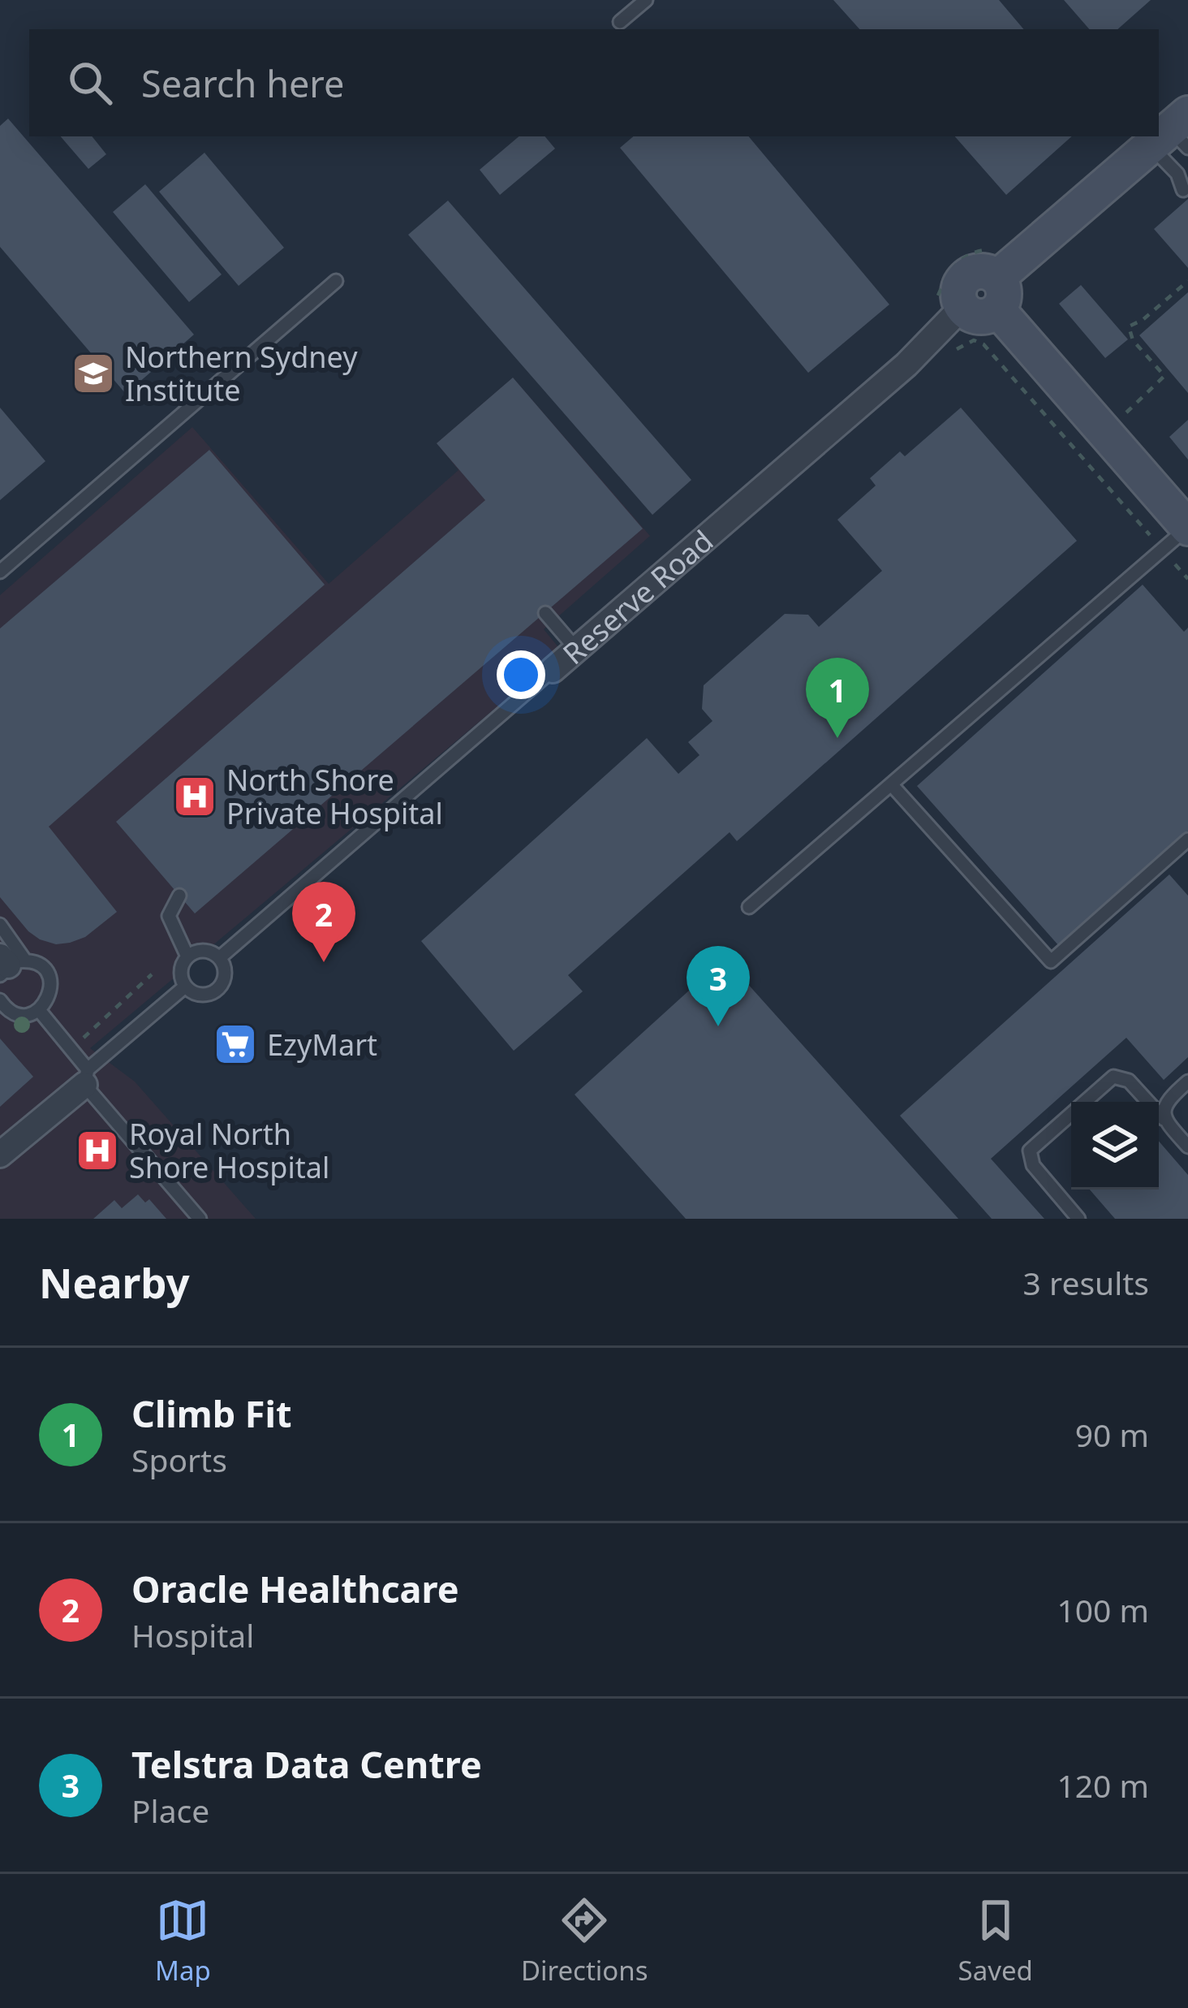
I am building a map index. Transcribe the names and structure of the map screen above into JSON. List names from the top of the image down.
{
  "streets": {
    "street": ["Reserve Road"]
  },
  "places": {
    "school or university": ["Northern Sydney Institute"],
    "hospital": ["North Shore Private Hospital", "Royal North Shore Hospital"],
    "supermarket": ["EzyMart"]
  },
  "page": {
    "search": "Search here",
    "pins": ["1", "2", "3"],
    "heading": ["Nearby", "3 results"],
    "list": [
      {
        "mark": "1",
        "name": "Climb Fit",
        "note": "Sports",
        "value": "90 m"
      },
      {
        "mark": "2",
        "name": "Oracle Healthcare",
        "note": "Hospital",
        "value": "100 m"
      },
      {
        "mark": "3",
        "name": "Telstra Data Centre",
        "note": "Place",
        "value": "120 m"
      }
    ],
    "nav": ["Map", "Directions", "Saved"]
  }
}
